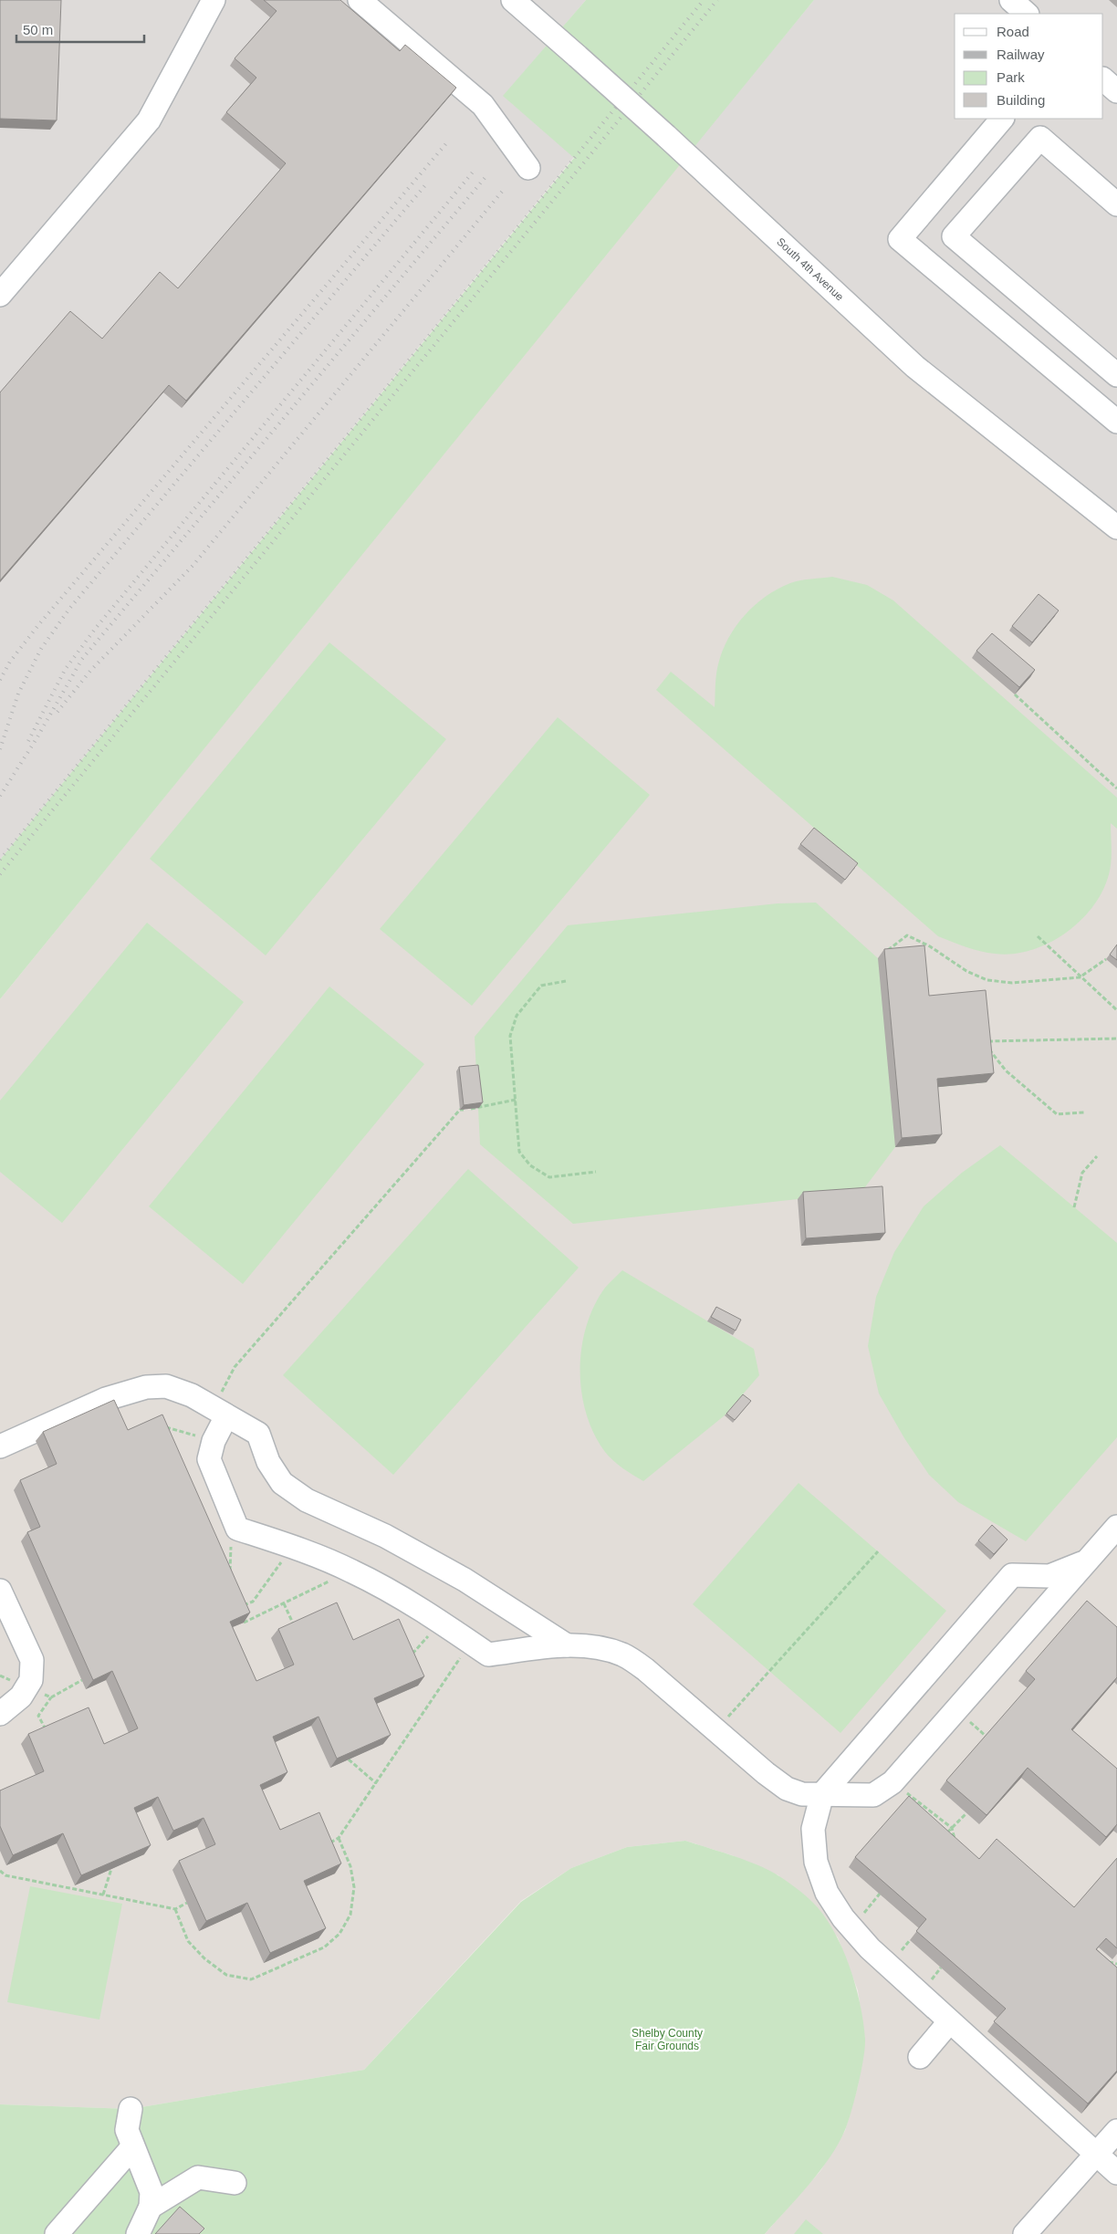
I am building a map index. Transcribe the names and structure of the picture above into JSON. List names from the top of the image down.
{
  "streets": {
    "street": ["South 4th Avenue"]
  },
  "parks": ["Shelby County Fair Grounds"],
  "legend": [
    "Road",
    "Railway",
    "Park",
    "Building"
  ],
  "scale_bar": "50 m"
}
